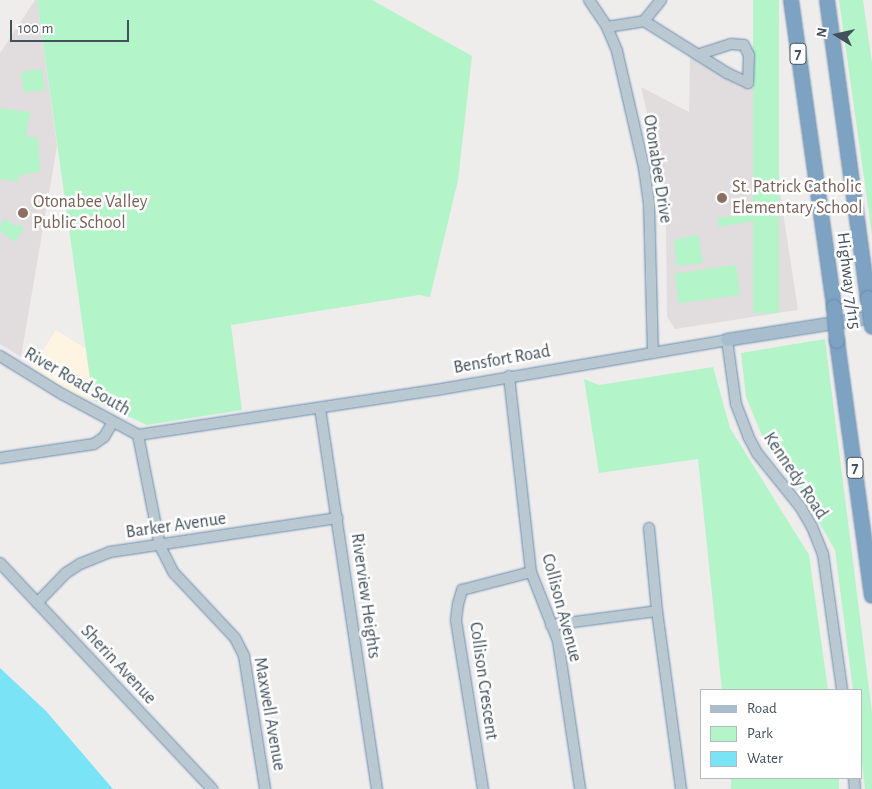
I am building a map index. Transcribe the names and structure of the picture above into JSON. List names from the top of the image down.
{
  "streets": {
    "highway": ["7", "Highway 7/115"],
    "main road": ["Bensfort Road"],
    "street": [
      "Otonabee Drive",
      "River Road South",
      "Kennedy Road",
      "Barker Avenue",
      "Riverview Heights",
      "Collison Avenue",
      "Sherin Avenue",
      "Collison Crescent",
      "Maxwell Avenue"
    ]
  },
  "crossings": [
    ["Otonabee Drive", "Bensfort Road"],
    ["Bensfort Road", "River Road South"],
    ["Bensfort Road", "Kennedy Road"],
    ["Bensfort Road", "Riverview Heights"],
    ["Bensfort Road", "Collison Avenue"],
    ["Bensfort Road", "Maxwell Avenue"],
    ["River Road South", "Maxwell Avenue"],
    ["Barker Avenue", "Riverview Heights"],
    ["Barker Avenue", "Sherin Avenue"],
    ["Barker Avenue", "Maxwell Avenue"],
    ["Collison Avenue", "Collison Crescent"]
  ],
  "places": ["St. Patrick Catholic Elementary School", "Otonabee Valley Public School"],
  "legend": ["Road", "Park", "Water"],
  "scale_bar": "100 m",
  "north": "left"
}
